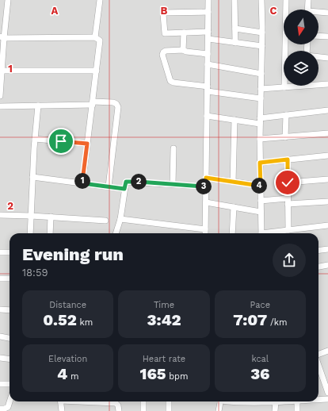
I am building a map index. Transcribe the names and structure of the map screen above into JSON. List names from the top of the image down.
{
  "north": "bottom",
  "page": {
    "pins": [
      "1",
      "2",
      "4",
      "3"
    ],
    "heading": ["Evening run", "18:59"],
    "stats": [
      ["Distance", "0.52 km"],
      ["Time", "3:42"],
      ["Pace", "7:07 /km"],
      ["Elevation", "4 m"],
      ["Heart rate", "165 bpm"],
      ["kcal", "36"]
    ]
  },
  "grid": {
    "columns": ["A", "B", "C"],
    "rows": ["1", "2"]
  }
}
